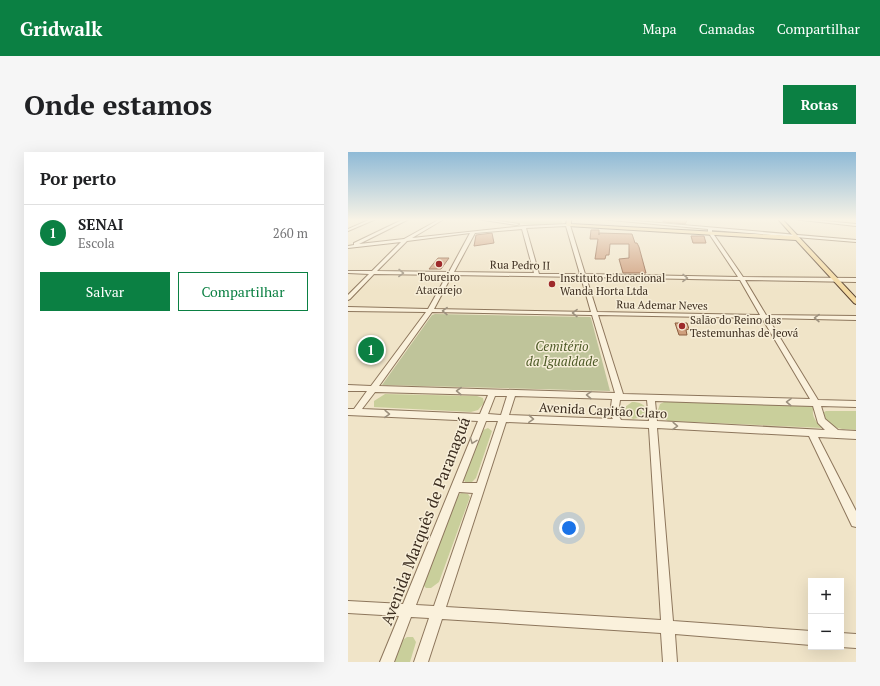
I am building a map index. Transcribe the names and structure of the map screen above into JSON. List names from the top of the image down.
{
  "streets": {
    "street": [
      "Rua Pedro II",
      "Rua Ademar Neves",
      "Avenida Capitão Claro",
      "Avenida Marquês de Paranaguá"
    ]
  },
  "crossings": [
    ["Avenida Capitão Claro", "Avenida Marquês de Paranaguá"]
  ],
  "one_way": ["Rua Pedro II", "Rua Ademar Neves"],
  "parks": ["Cemitério da Igualdade"],
  "places": ["Toureiro Atacarejo", "Instituto Educacional Wanda Horta Ltda", "Salão do Reino das Testemunhas de Jeová"],
  "page": {
    "header": "Gridwalk",
    "nav": ["Mapa", "Camadas", "Compartilhar"],
    "buttons": [
      "Rotas",
      ["Salvar", "Compartilhar"]
    ],
    "title": "Onde estamos",
    "heading": "Por perto",
    "list": [
      {
        "mark": "1",
        "name": "SENAI",
        "note": "Escola",
        "value": "260 m"
      }
    ],
    "pins": "1",
    "map_buttons": ["+", "−"]
  }
}
